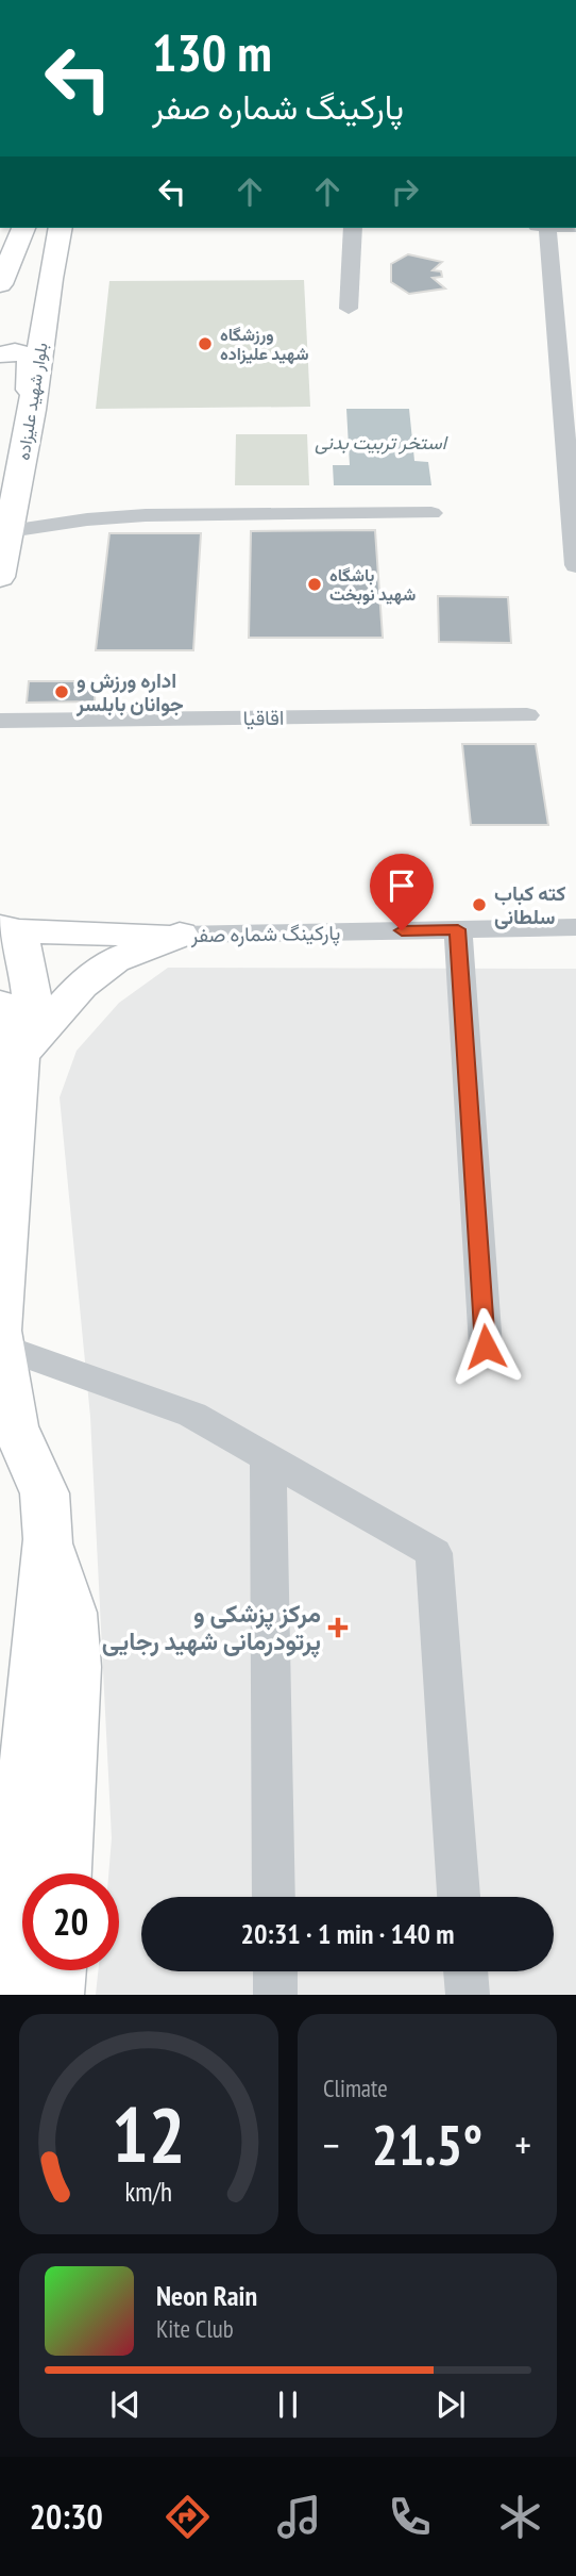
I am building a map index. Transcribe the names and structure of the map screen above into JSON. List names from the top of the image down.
{
  "streets": {
    "main road": ["بلوار شهید علیزاده"],
    "street": ["اقاقیا", "پارکینگ شماره صفر"]
  },
  "water": ["استخر تربیت بدنی"],
  "places": {
    "other": [
      "ورزشگاه شهید علیزاده",
      "باشگاه شهید نوبخت",
      "اداره ورزش و جوانان بابلسر",
      "کته کباب سلطانی"
    ],
    "health": ["مرکز پزشکی و پرتودرمانی شهید رجایی"]
  },
  "page": {
    "turn": ["130 m", "پارکینگ شماره صفر"],
    "limit": "20",
    "trip": "20:31 · 1 min · 140 m",
    "tile": "Climate",
    "heat": ["−", "21.5°", "+"],
    "song": ["Neon Rain", "Kite Club"],
    "tabs": "20:30",
    "gauge": ["12", "km/h"]
  }
}
